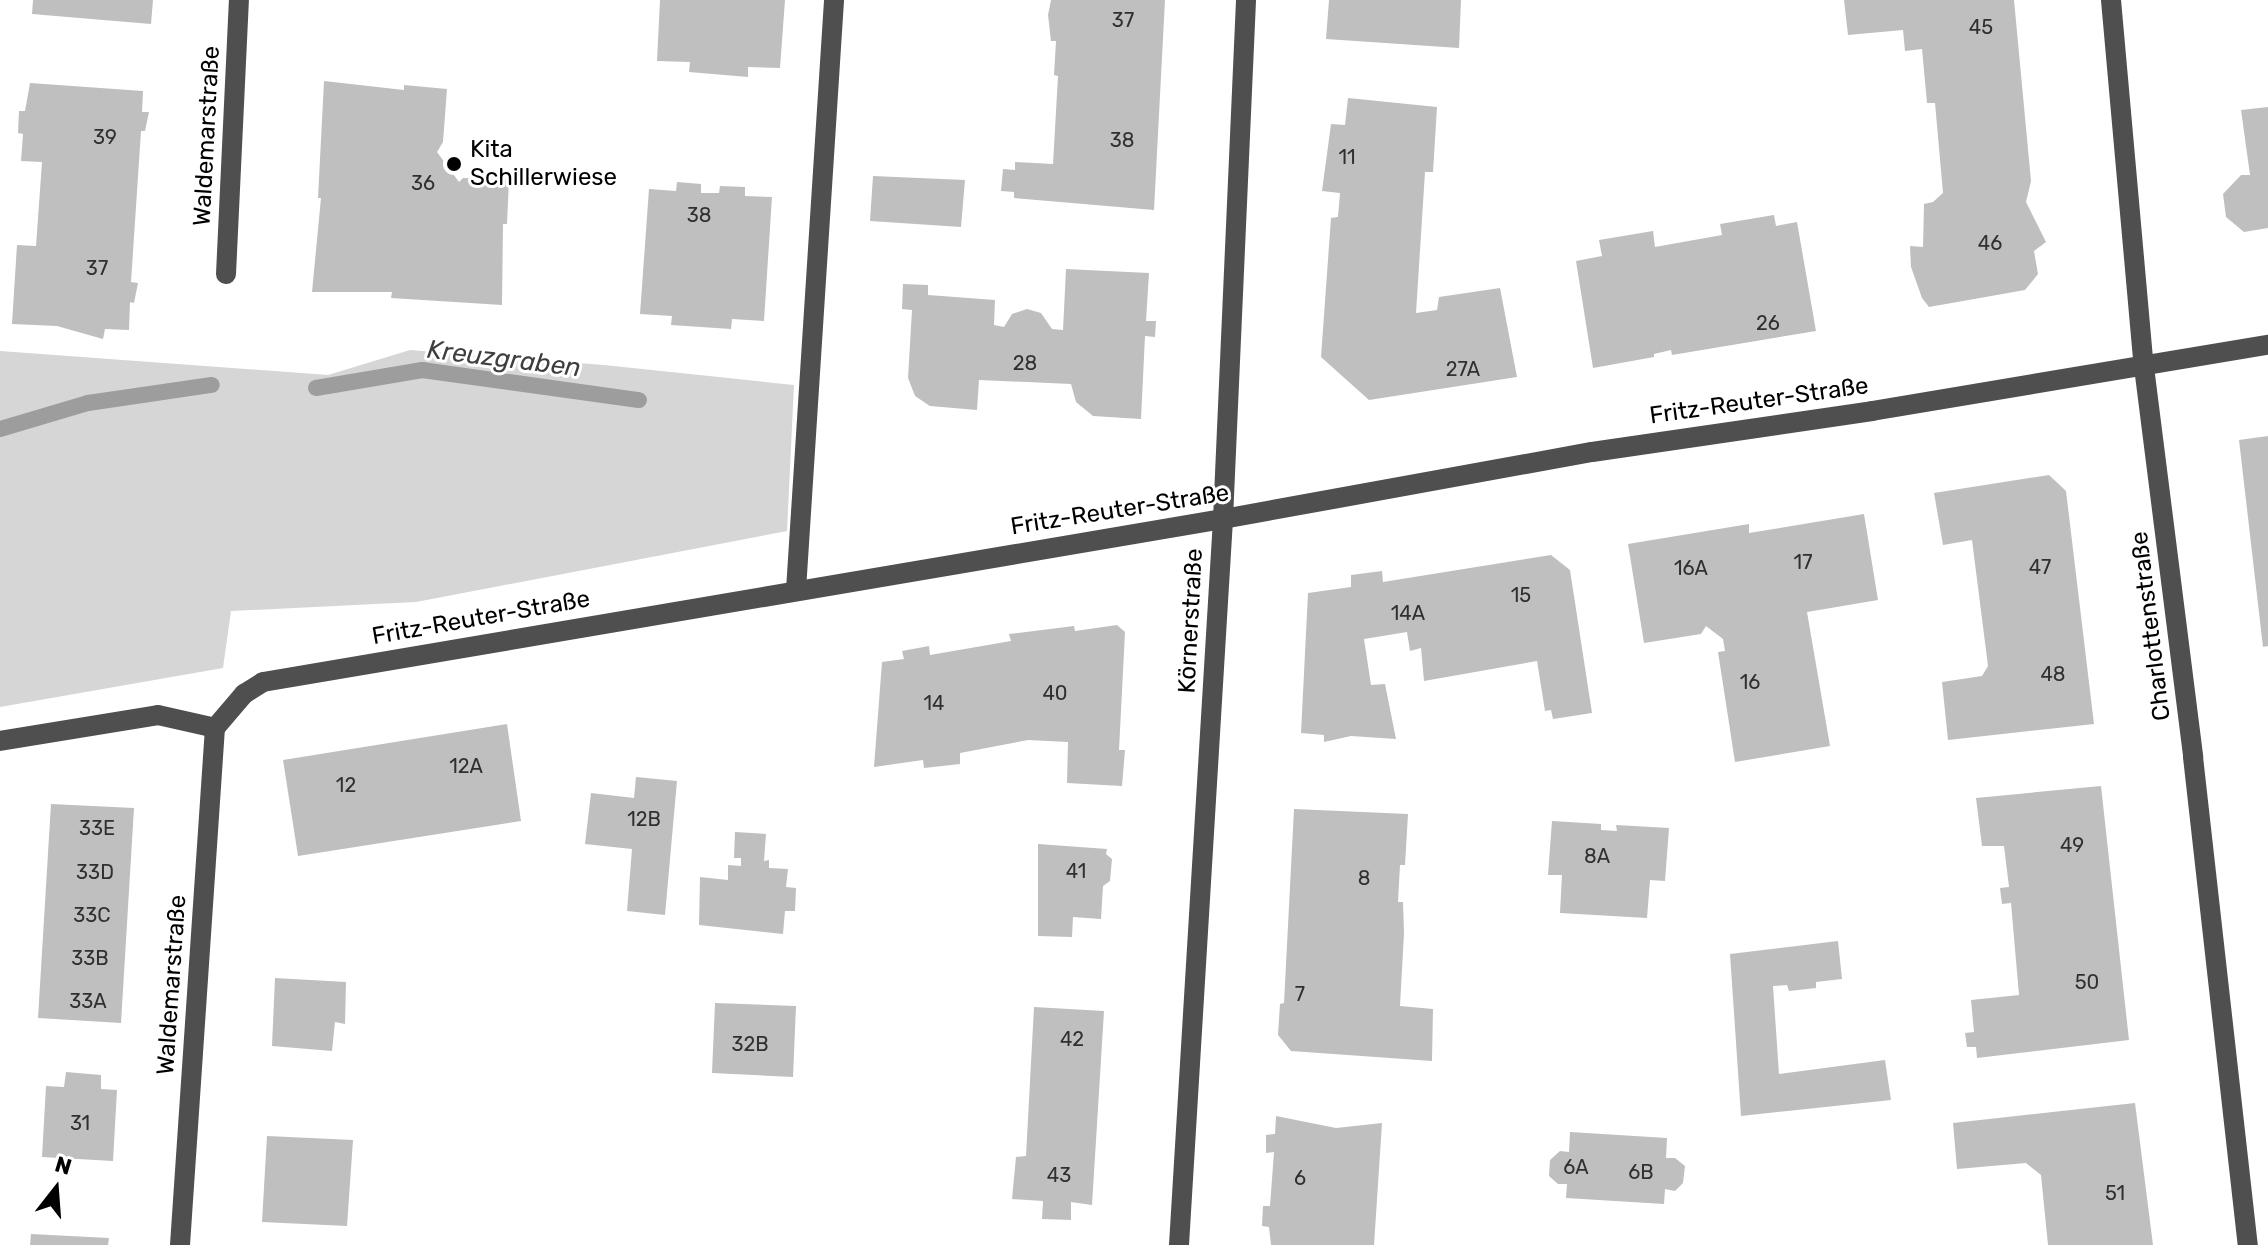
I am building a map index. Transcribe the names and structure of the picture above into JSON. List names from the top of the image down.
{
  "streets": {
    "street": [
      "Waldemarstraße",
      "Fritz-Reuter-Straße",
      "Körnerstraße",
      "Charlottenstraße"
    ]
  },
  "crossings": [
    ["Waldemarstraße", "Fritz-Reuter-Straße"],
    ["Fritz-Reuter-Straße", "Körnerstraße"],
    ["Fritz-Reuter-Straße", "Charlottenstraße"]
  ],
  "water": ["Kreuzgraben"],
  "places": ["Kita Schillerwiese"],
  "house_numbers": [
    "37",
    "45",
    "39",
    "38",
    "11",
    "36",
    "38",
    "46",
    "37",
    "26",
    "28",
    "27A",
    "17",
    "47",
    "16A",
    "15",
    "14A",
    "48",
    "16",
    "40",
    "14",
    "12A",
    "12",
    "12B",
    "33E",
    "49",
    "8A",
    "41",
    "33D",
    "8",
    "33C",
    "33B",
    "50",
    "7",
    "33A",
    "42",
    "32B",
    "31",
    "6A",
    "6B",
    "43",
    "6",
    "51"
  ],
  "north": "top"
}
